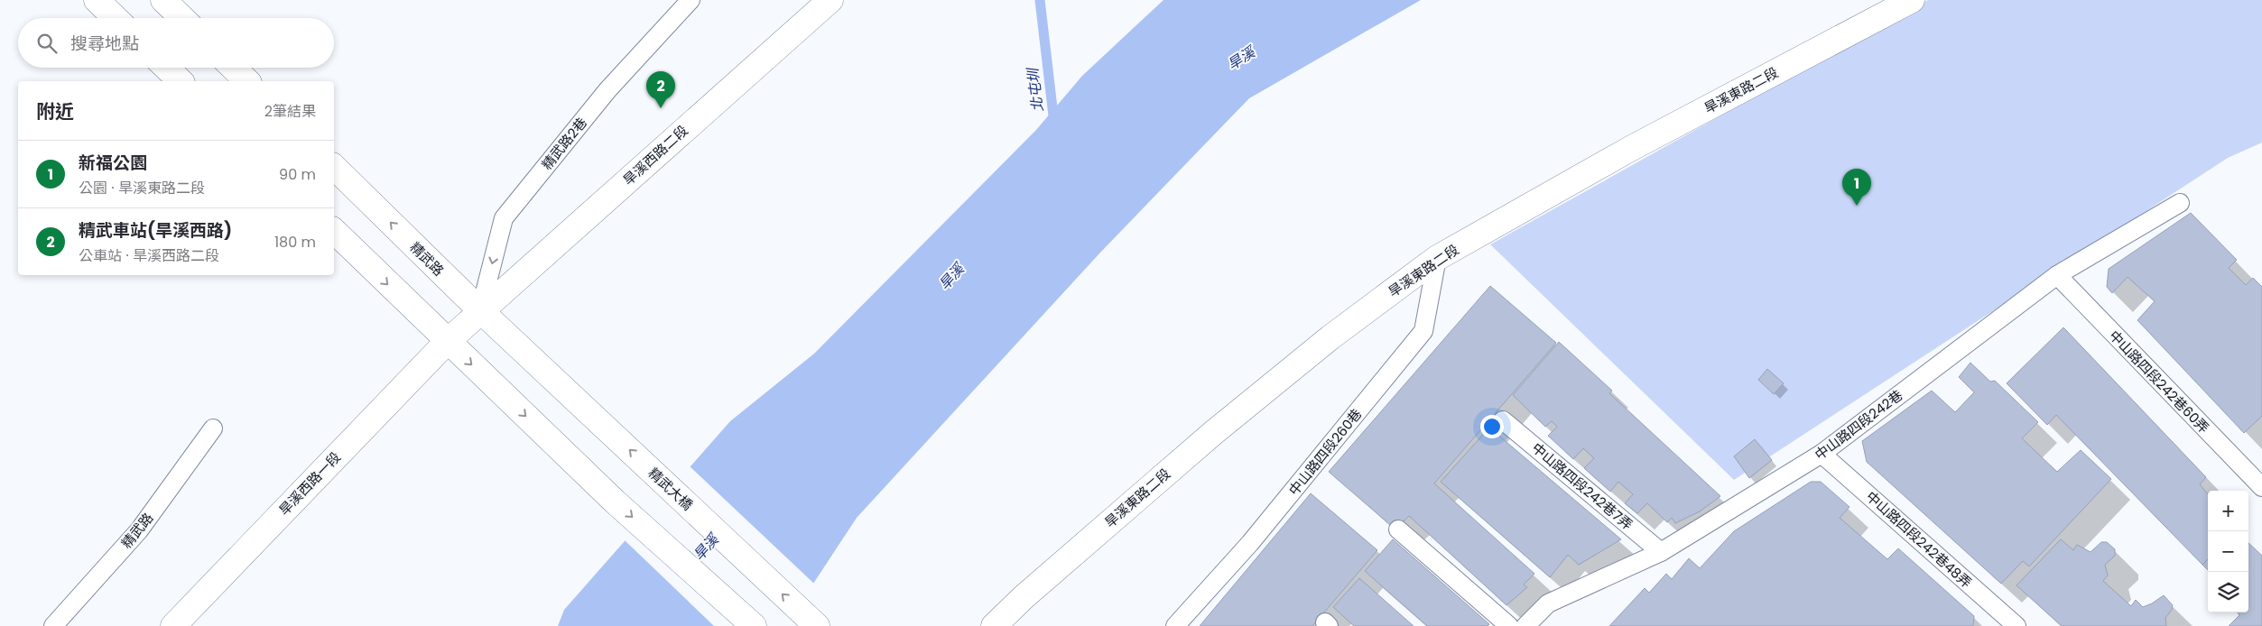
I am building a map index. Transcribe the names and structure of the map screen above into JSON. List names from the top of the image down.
{
  "streets": {
    "street": [
      "旱溪東路二段",
      "旱溪西路二段",
      "精武路",
      "旱溪西路一段",
      "精武大橋"
    ],
    "lane": [
      "精武路2巷",
      "中山路四段242巷60弄",
      "中山路四段242巷",
      "中山路四段260巷",
      "中山路四段242巷7弄",
      "中山路四段242巷48弄"
    ]
  },
  "crossings": [
    ["旱溪東路二段", "中山路四段260巷"],
    ["精武路2巷", "旱溪西路二段"],
    ["精武路2巷", "精武路"],
    ["旱溪西路二段", "精武路"],
    ["旱溪西路二段", "旱溪西路一段"],
    ["精武路", "精武大橋"],
    ["中山路四段242巷60弄", "中山路四段242巷"],
    ["中山路四段242巷", "中山路四段242巷7弄"],
    ["中山路四段242巷", "中山路四段242巷48弄"]
  ],
  "one_way": ["精武路2巷"],
  "water": ["旱溪", "北屯圳"],
  "page": {
    "search": "搜尋地點",
    "pins": ["2", "1"],
    "heading": ["附近", "2筆結果"],
    "list": [
      {
        "mark": "1",
        "name": "新福公園",
        "note": "公園 · 旱溪東路二段",
        "value": "90 m"
      },
      {
        "mark": "2",
        "name": "精武車站(旱溪西路)",
        "note": "公車站 · 旱溪西路二段",
        "value": "180 m"
      }
    ],
    "map_buttons": ["+", "−"]
  }
}
